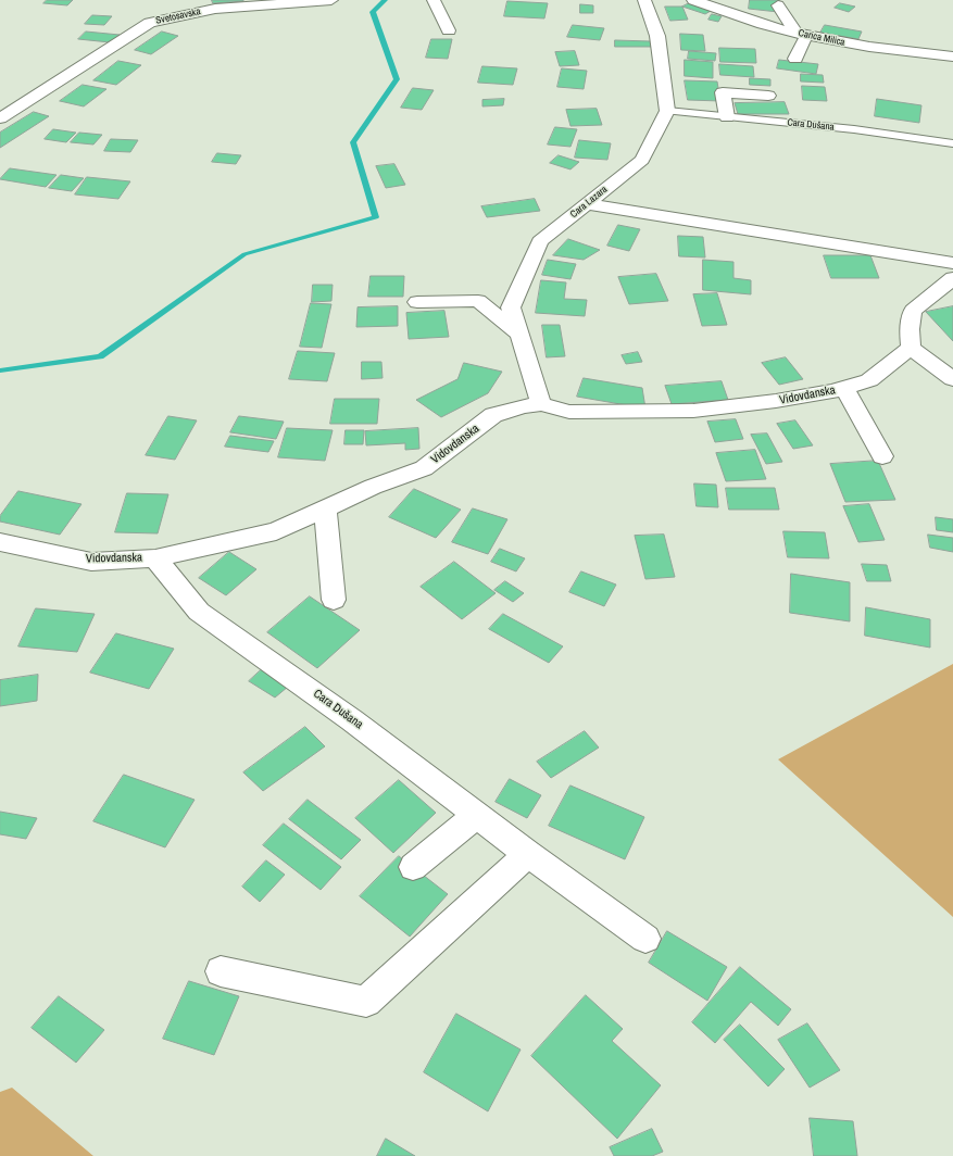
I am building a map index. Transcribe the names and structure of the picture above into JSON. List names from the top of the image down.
{
  "streets": {
    "street": [
      "Svetosavska",
      "Carica Milica",
      "Cara Dušana",
      "Cara Lazara",
      "Vidovdanska"
    ]
  },
  "crossings": [
    ["Cara Dušana", "Cara Lazara"],
    ["Cara Dušana", "Vidovdanska"],
    ["Cara Lazara", "Vidovdanska"]
  ]
}
